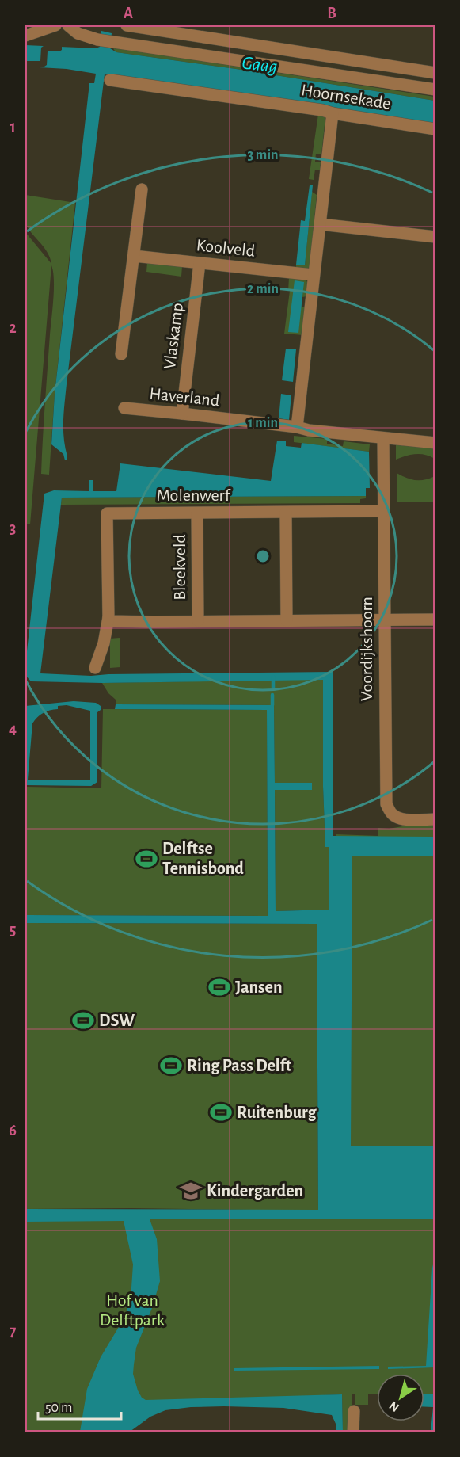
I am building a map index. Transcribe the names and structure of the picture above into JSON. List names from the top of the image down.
{
  "streets": {
    "street": [
      "Hoornsekade",
      "Koolveld",
      "Vlaskamp",
      "Haverland",
      "Molenwerf",
      "Bleekveld",
      "Voordijkshoorn"
    ]
  },
  "crossings": [
    ["Koolveld", "Vlaskamp"],
    ["Vlaskamp", "Haverland"],
    ["Haverland", "Voordijkshoorn"],
    ["Molenwerf", "Bleekveld"],
    ["Molenwerf", "Voordijkshoorn"]
  ],
  "water": ["Gaag"],
  "parks": ["Hof van Delftpark"],
  "places": {
    "sports": [
      "Delftse Tennisbond",
      "Jansen",
      "DSW",
      "Ring Pass Delft",
      "Ruitenburg"
    ],
    "school or university": ["Kindergarden"]
  },
  "scale_bar": "50 m",
  "north": "bottom left",
  "grid": {
    "columns": ["A", "B"],
    "rows": [
      "1",
      "2",
      "3",
      "4",
      "5",
      "6",
      "7"
    ]
  },
  "rings": ["3 min", "2 min", "1 min"]
}
